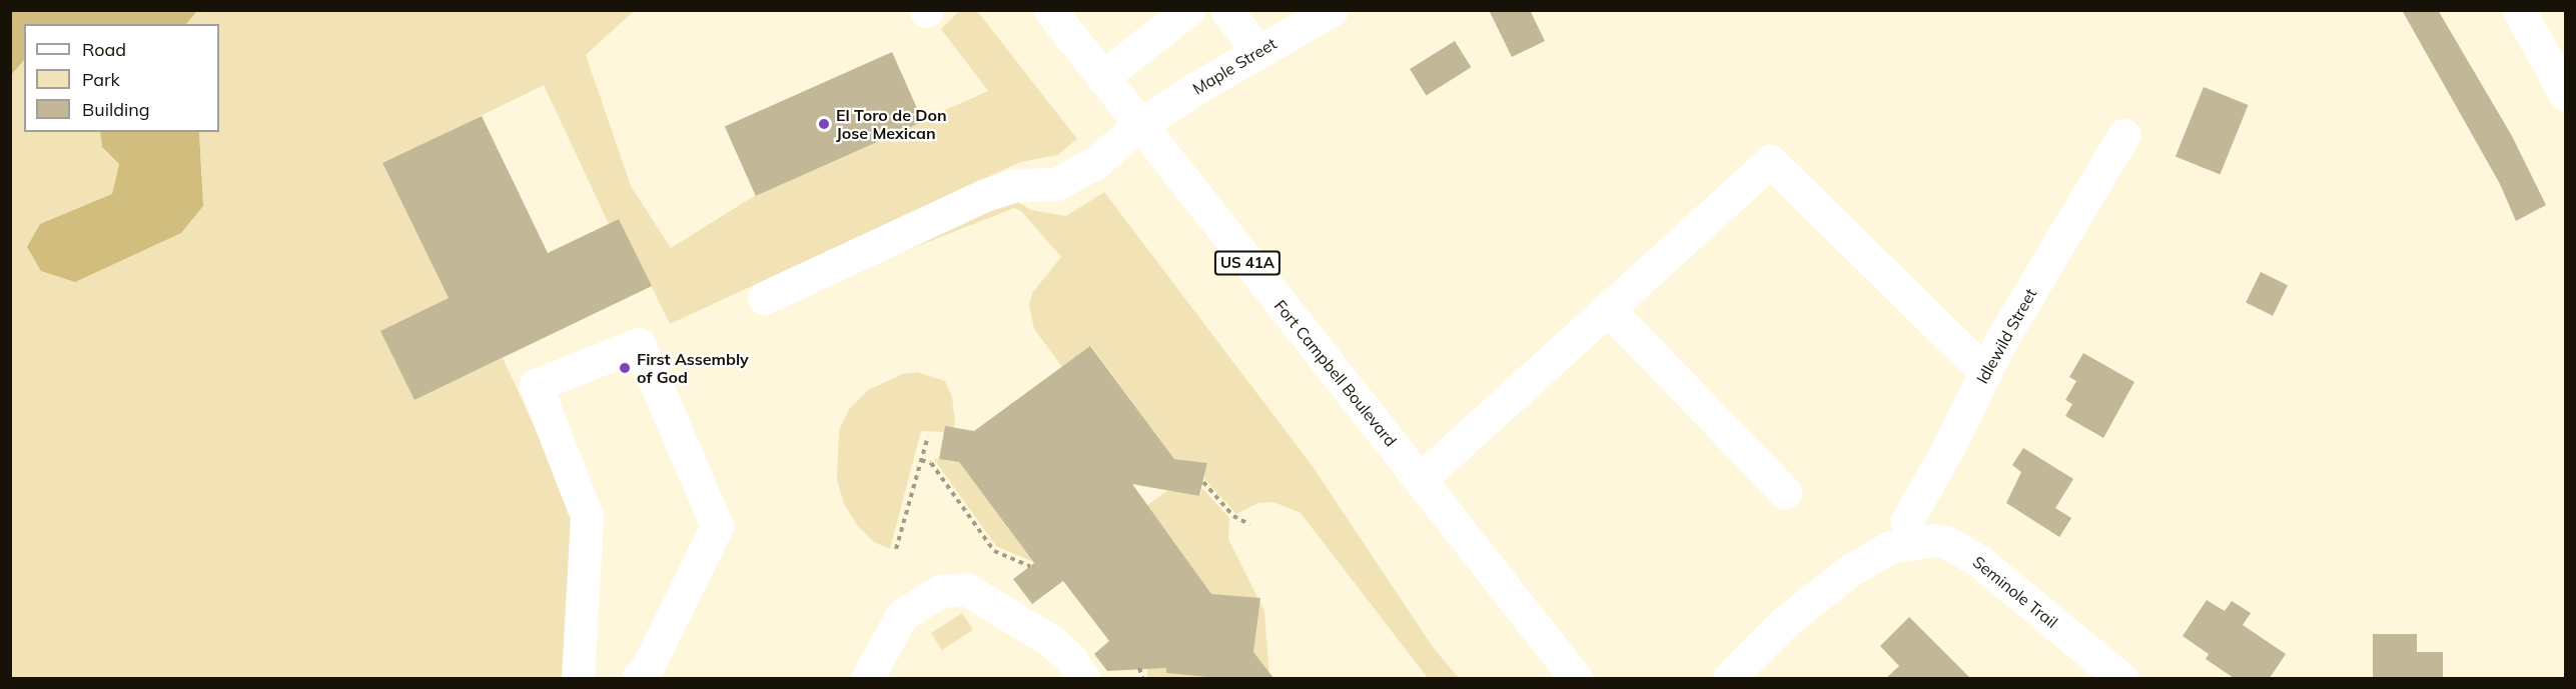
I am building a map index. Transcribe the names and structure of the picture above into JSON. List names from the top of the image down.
{
  "streets": {
    "main road": [
      "Maple Street",
      "US 41A",
      "Idlewild Street",
      "Fort Campbell Boulevard",
      "Seminole Trail"
    ]
  },
  "crossings": [
    ["Maple Street", "Fort Campbell Boulevard"],
    ["Idlewild Street", "Seminole Trail"]
  ],
  "places": ["El Toro de Don Jose Mexican", "First Assembly of God"],
  "legend": ["Road", "Park", "Building"]
}
